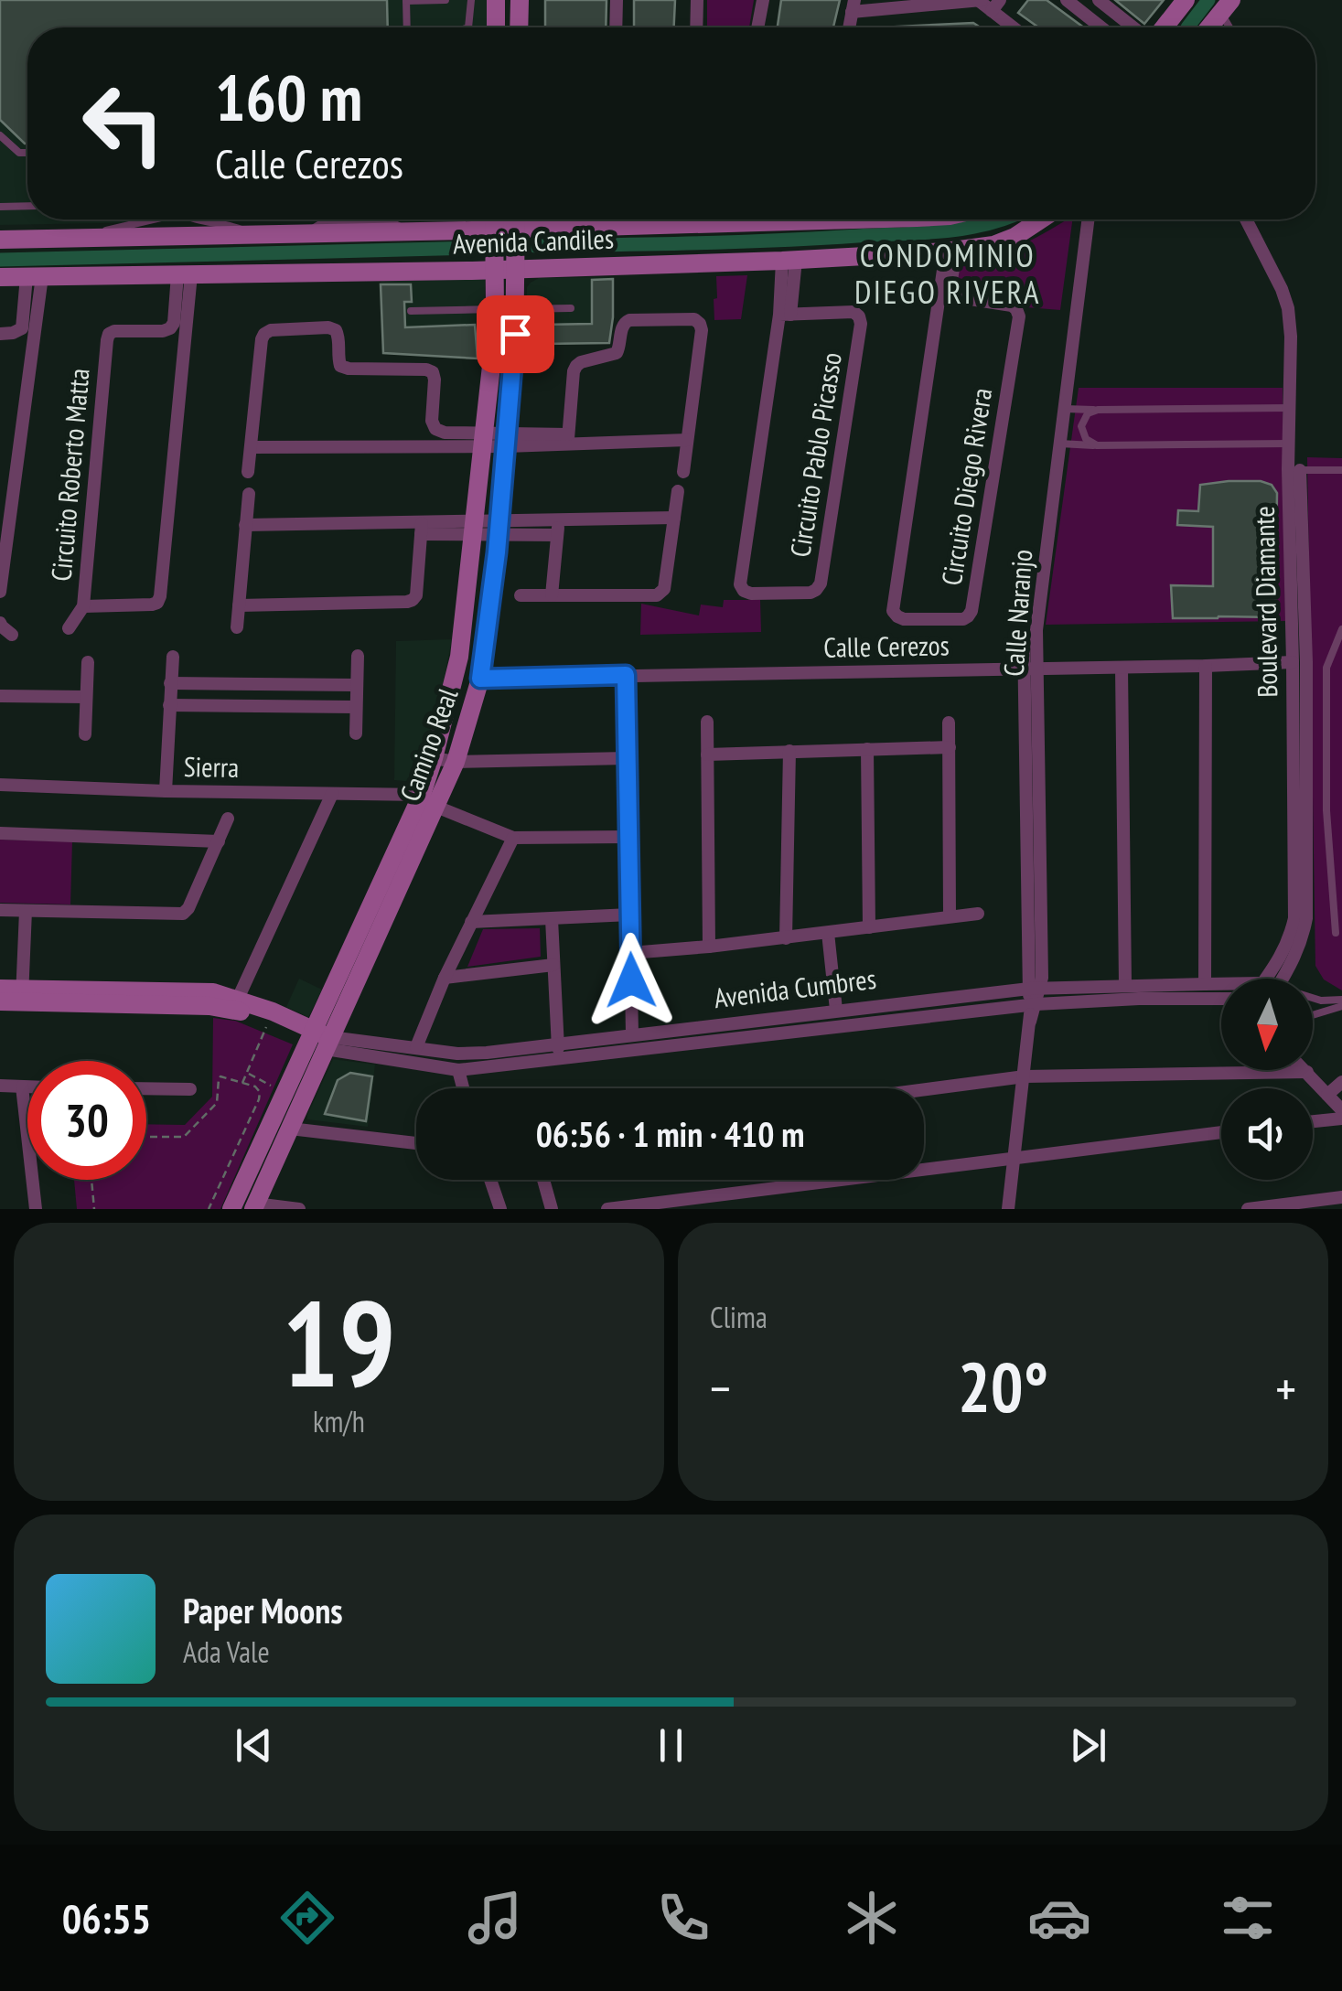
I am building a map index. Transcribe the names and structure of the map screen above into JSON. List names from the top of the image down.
{
  "streets": {
    "street": [
      "Avenida Candiles",
      "Circuito Pablo Picasso",
      "Circuito Roberto Matta",
      "Circuito Diego Rivera",
      "Boulevard Diamante",
      "Calle Naranjo",
      "Calle Cerezos",
      "Camino Real",
      "Sierra",
      "Avenida Cumbres"
    ]
  },
  "crossings": [
    ["Avenida Candiles", "Circuito Pablo Picasso"],
    ["Avenida Candiles", "Circuito Roberto Matta"],
    ["Avenida Candiles", "Circuito Diego Rivera"],
    ["Avenida Candiles", "Camino Real"],
    ["Boulevard Diamante", "Calle Cerezos"],
    ["Calle Naranjo", "Calle Cerezos"],
    ["Calle Naranjo", "Avenida Cumbres"],
    ["Calle Cerezos", "Camino Real"],
    ["Camino Real", "Sierra"],
    ["Camino Real", "Avenida Cumbres"]
  ],
  "districts": ["CONDOMINIO DIEGO RIVERA"],
  "north": "bottom",
  "page": {
    "turn": ["160 m", "Calle Cerezos"],
    "limit": "30",
    "trip": "06:56 · 1 min · 410 m",
    "tile": [
      ["19", "km/h"],
      "Clima"
    ],
    "heat": ["−", "20°", "+"],
    "song": ["Paper Moons", "Ada Vale"],
    "tabs": "06:55"
  }
}
